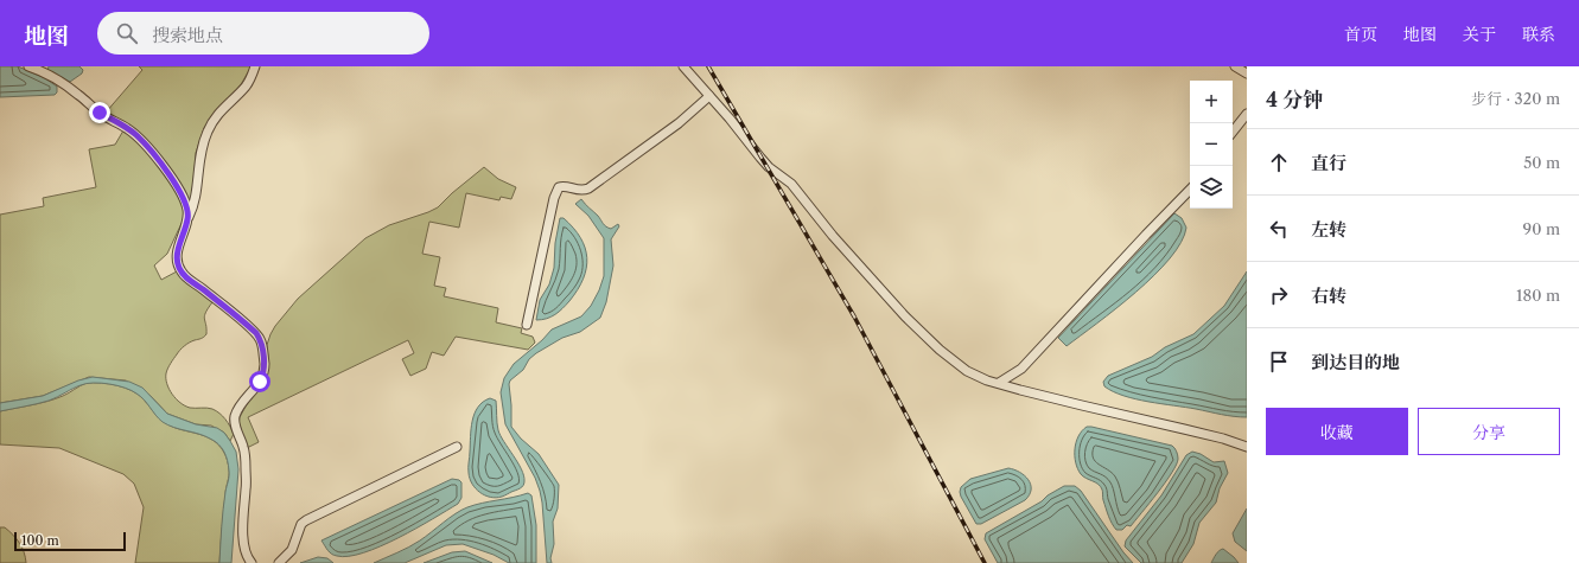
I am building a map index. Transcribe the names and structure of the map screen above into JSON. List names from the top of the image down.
{
  "scale_bar": "100 m",
  "page": {
    "header": "地图",
    "search": "搜索地点",
    "nav": [
      "首页",
      "地图",
      "关于",
      "联系"
    ],
    "heading": ["4 分钟", "步行 · 320 m"],
    "map_buttons": ["+", "−"],
    "list": [
      ["直行", "50 m"],
      ["左转", "90 m"],
      ["右转", "180 m"],
      "到达目的地"
    ],
    "buttons": ["收藏", "分享"],
    "scale": "100 m"
  }
}
